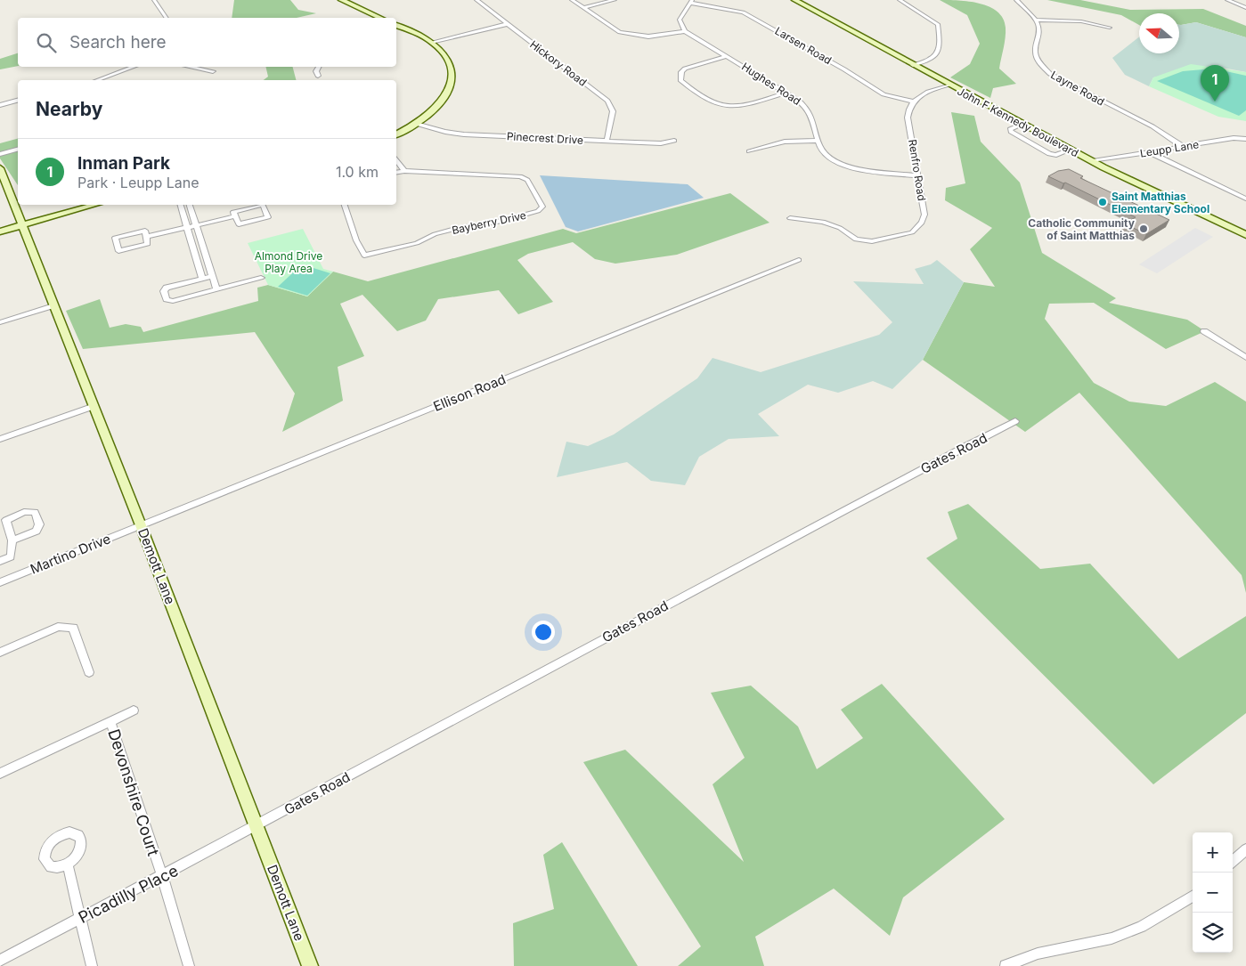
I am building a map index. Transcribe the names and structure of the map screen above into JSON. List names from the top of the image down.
{
  "streets": {
    "street": [
      "Larsen Road",
      "Hickory Road",
      "Hughes Road",
      "Layne Road",
      "John F Kennedy Boulevard",
      "Pinecrest Drive",
      "Leupp Lane",
      "Renfro Road",
      "Bayberry Drive",
      "Ellison Road",
      "Gates Road",
      "Martino Drive",
      "Demott Lane",
      "Devonshire Court",
      "Picadilly Place"
    ]
  },
  "crossings": [
    ["Larsen Road", "Renfro Road"],
    ["Hickory Road", "Pinecrest Drive"],
    ["Hughes Road", "Renfro Road"],
    ["Layne Road", "Leupp Lane"],
    ["John F Kennedy Boulevard", "Leupp Lane"],
    ["Ellison Road", "Martino Drive"],
    ["Ellison Road", "Demott Lane"],
    ["Gates Road", "Demott Lane"],
    ["Gates Road", "Picadilly Place"],
    ["Martino Drive", "Demott Lane"],
    ["Demott Lane", "Picadilly Place"],
    ["Devonshire Court", "Picadilly Place"]
  ],
  "parks": ["Almond Drive Play Area"],
  "places": ["Saint Matthias Elementary School", "Catholic Community of Saint Matthias"],
  "north": "left",
  "page": {
    "search": "Search here",
    "pins": "1",
    "heading": "Nearby",
    "list": [
      {
        "mark": "1",
        "name": "Inman Park",
        "note": "Park · Leupp Lane",
        "value": "1.0 km"
      }
    ],
    "map_buttons": ["+", "−"]
  }
}
